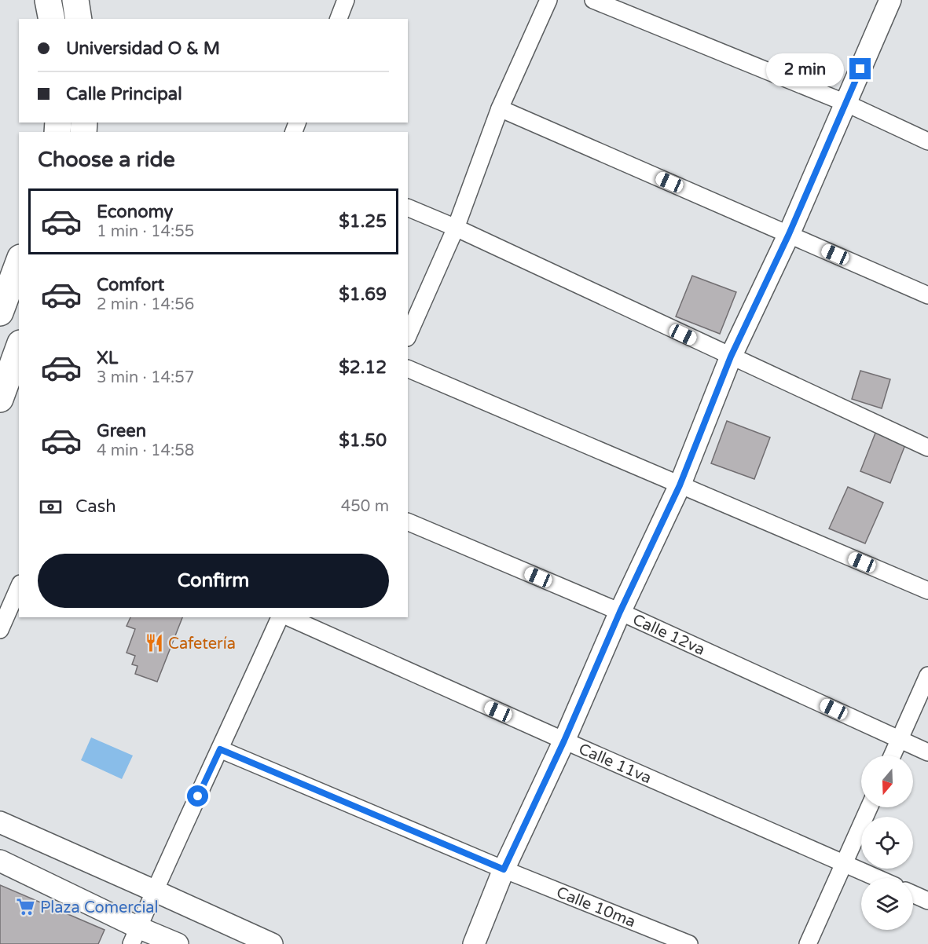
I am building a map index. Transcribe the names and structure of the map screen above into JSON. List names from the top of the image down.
{
  "streets": {
    "street": ["Calle 12va", "Calle 11va", "Calle 10ma"]
  },
  "places": {
    "restaurant": ["Cafetería"],
    "supermarket": ["Plaza Comercial"]
  },
  "north": "bottom",
  "page": {
    "banner": ["Universidad O & M", "Calle Principal"],
    "bubble": "2 min",
    "heading": "Choose a ride",
    "list": [
      {
        "name": "Economy",
        "note": "1 min · 14:55",
        "value": "$1.25"
      },
      {
        "name": "Comfort",
        "note": "2 min · 14:56",
        "value": "$1.69"
      },
      {
        "name": "XL",
        "note": "3 min · 14:57",
        "value": "$2.12"
      },
      {
        "name": "Green",
        "note": "4 min · 14:58",
        "value": "$1.50"
      }
    ],
    "pay": ["Cash", "450 m"],
    "buttons": "Confirm"
  }
}
